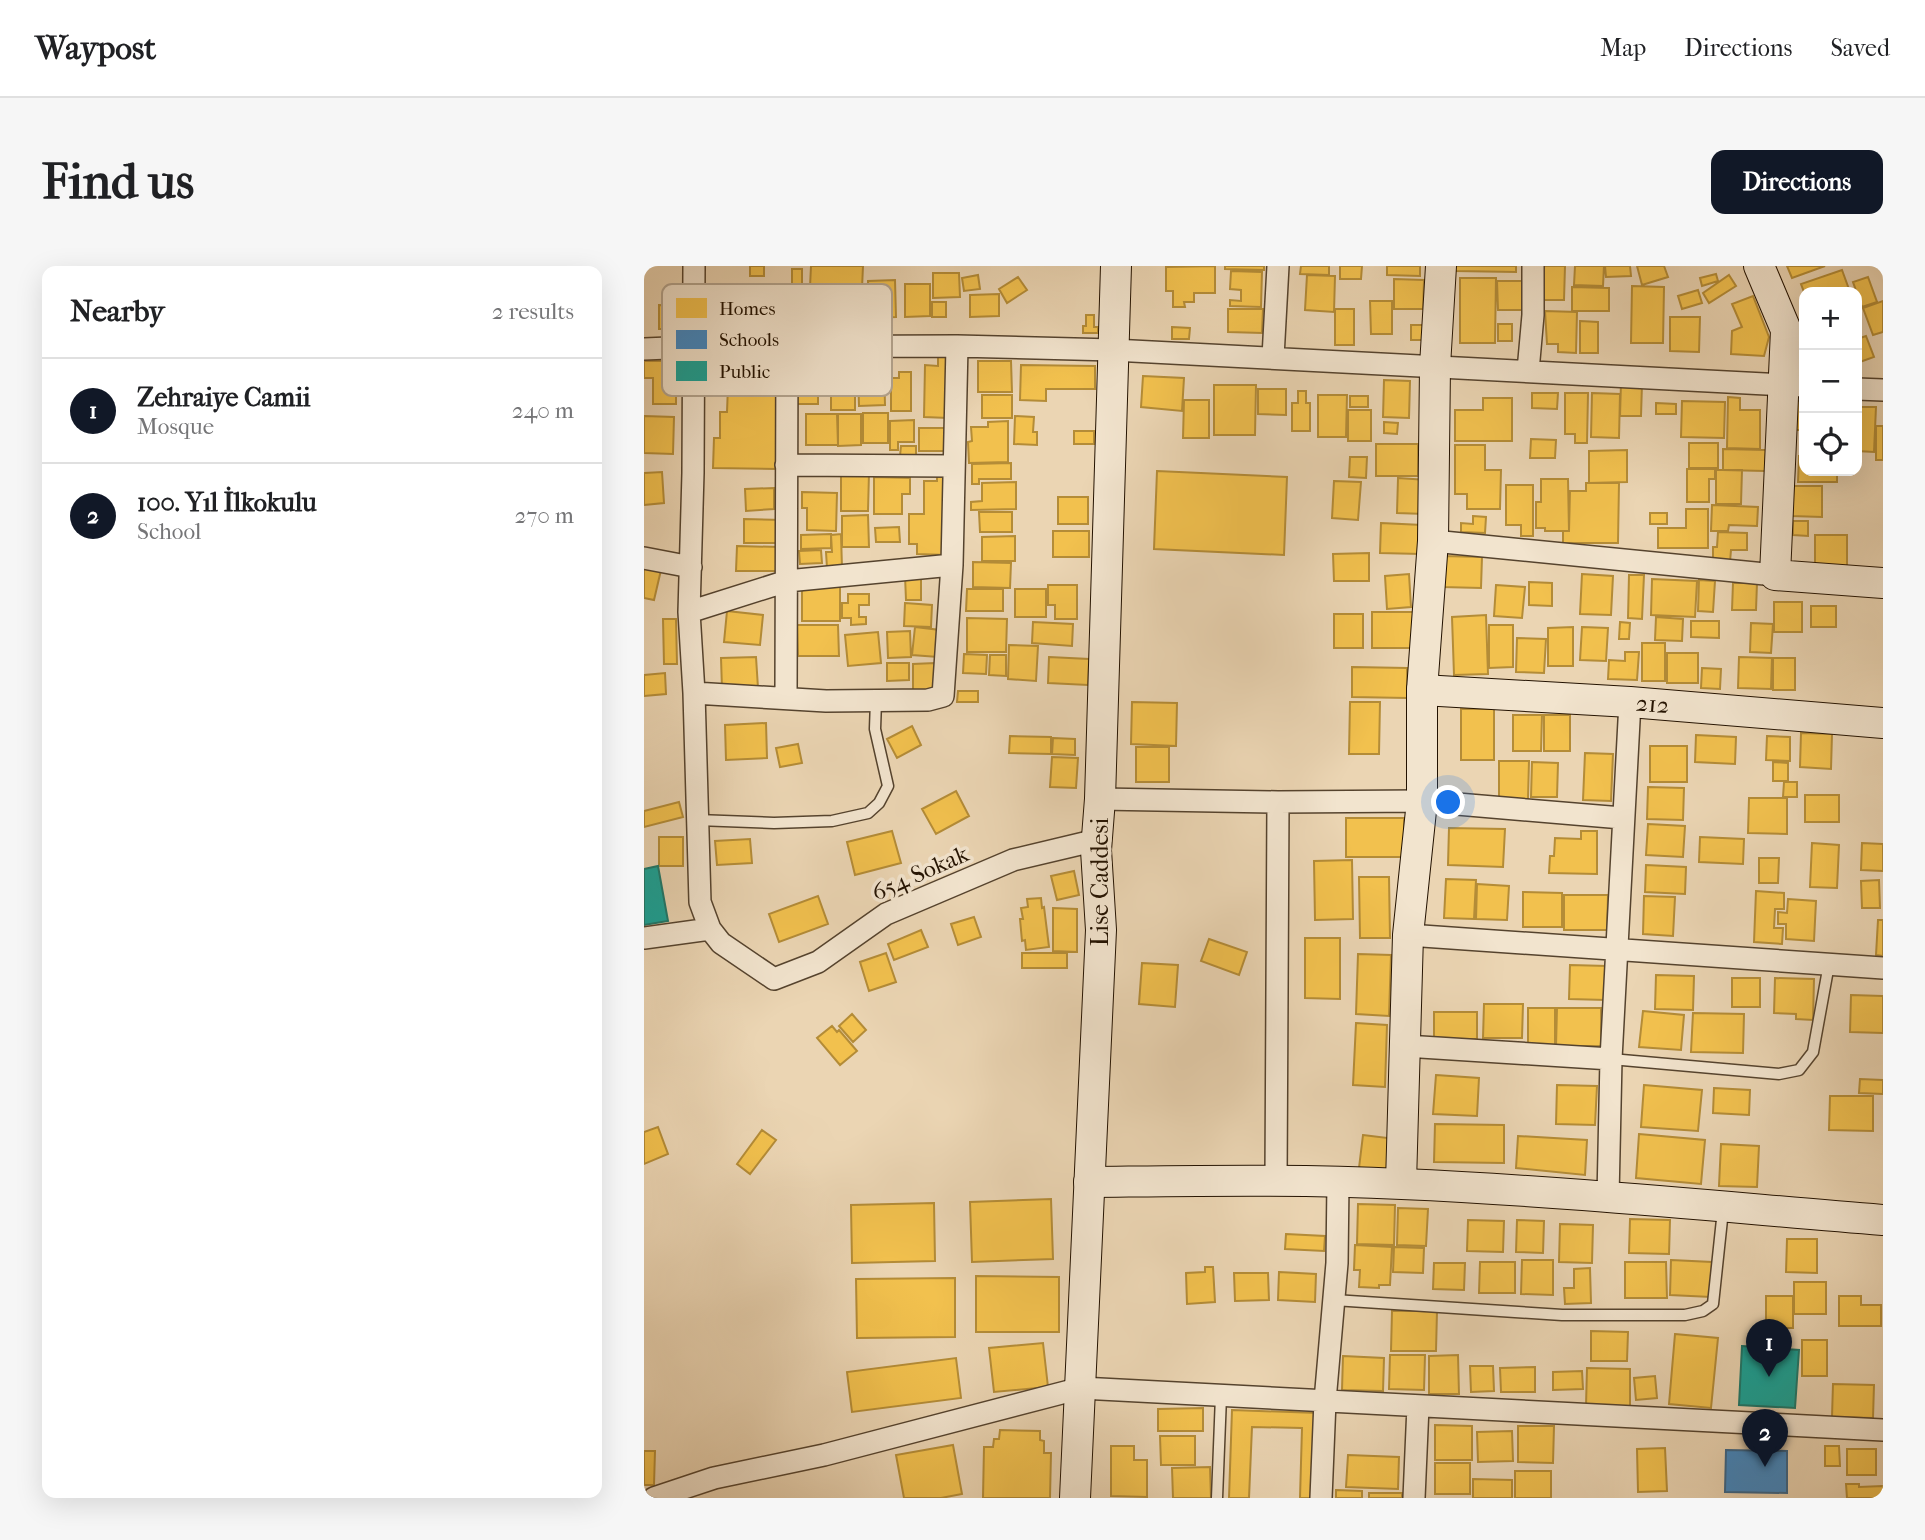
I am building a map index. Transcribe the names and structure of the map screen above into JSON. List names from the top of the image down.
{
  "streets": {
    "street": ["212", "654 Sokak", "Lise Caddesi"]
  },
  "crossings": [
    ["654 Sokak", "Lise Caddesi"]
  ],
  "legend": ["Homes", "Schools", "Public"],
  "page": {
    "header": "Waypost",
    "nav": ["Map", "Directions", "Saved"],
    "buttons": "Directions",
    "title": "Find us",
    "heading": ["Nearby", "2 results"],
    "map_buttons": ["+", "−"],
    "list": [
      {
        "mark": "1",
        "name": "Zehraiye Camii",
        "note": "Mosque",
        "value": "240 m"
      },
      {
        "mark": "2",
        "name": "100. Yıl İlkokulu",
        "note": "School",
        "value": "270 m"
      }
    ],
    "pins": ["1", "2"]
  }
}
